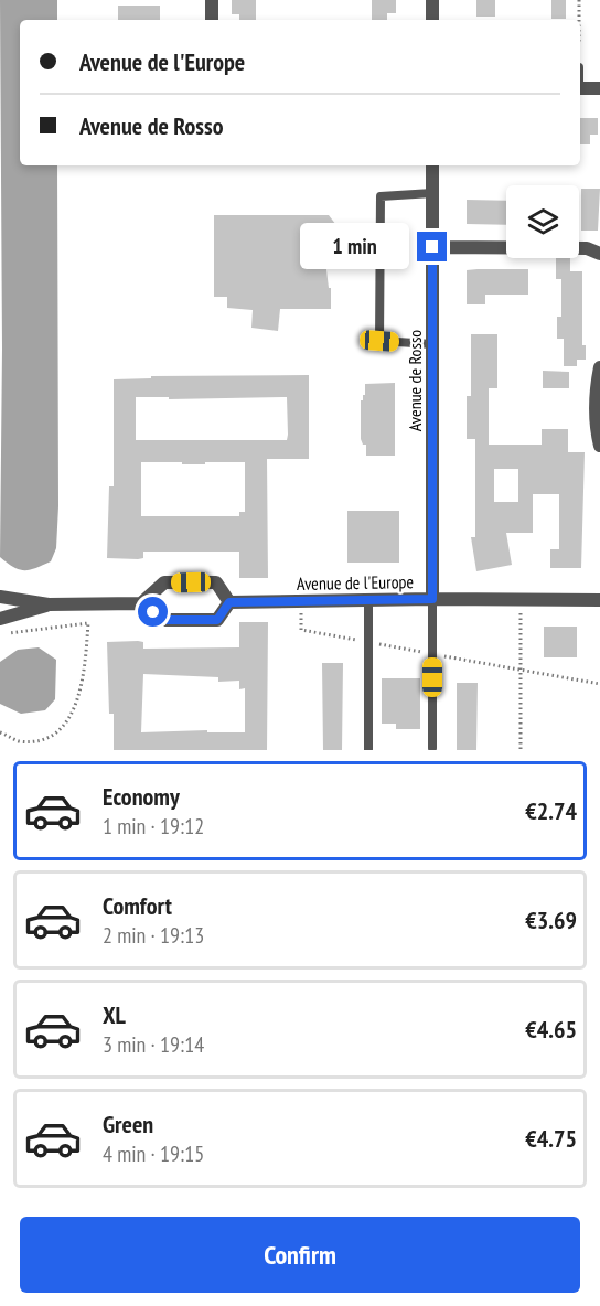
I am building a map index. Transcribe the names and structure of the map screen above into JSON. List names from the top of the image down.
{
  "streets": {
    "street": ["Avenue de Rosso", "Avenue de l'Europe"]
  },
  "crossings": [
    ["Avenue de Rosso", "Avenue de l'Europe"]
  ],
  "page": {
    "banner": ["Avenue de l'Europe", "Avenue de Rosso"],
    "bubble": "1 min",
    "list": [
      {
        "name": "Economy",
        "note": "1 min · 19:12",
        "value": "€2.74"
      },
      {
        "name": "Comfort",
        "note": "2 min · 19:13",
        "value": "€3.69"
      },
      {
        "name": "XL",
        "note": "3 min · 19:14",
        "value": "€4.65"
      },
      {
        "name": "Green",
        "note": "4 min · 19:15",
        "value": "€4.75"
      }
    ],
    "buttons": "Confirm"
  }
}
